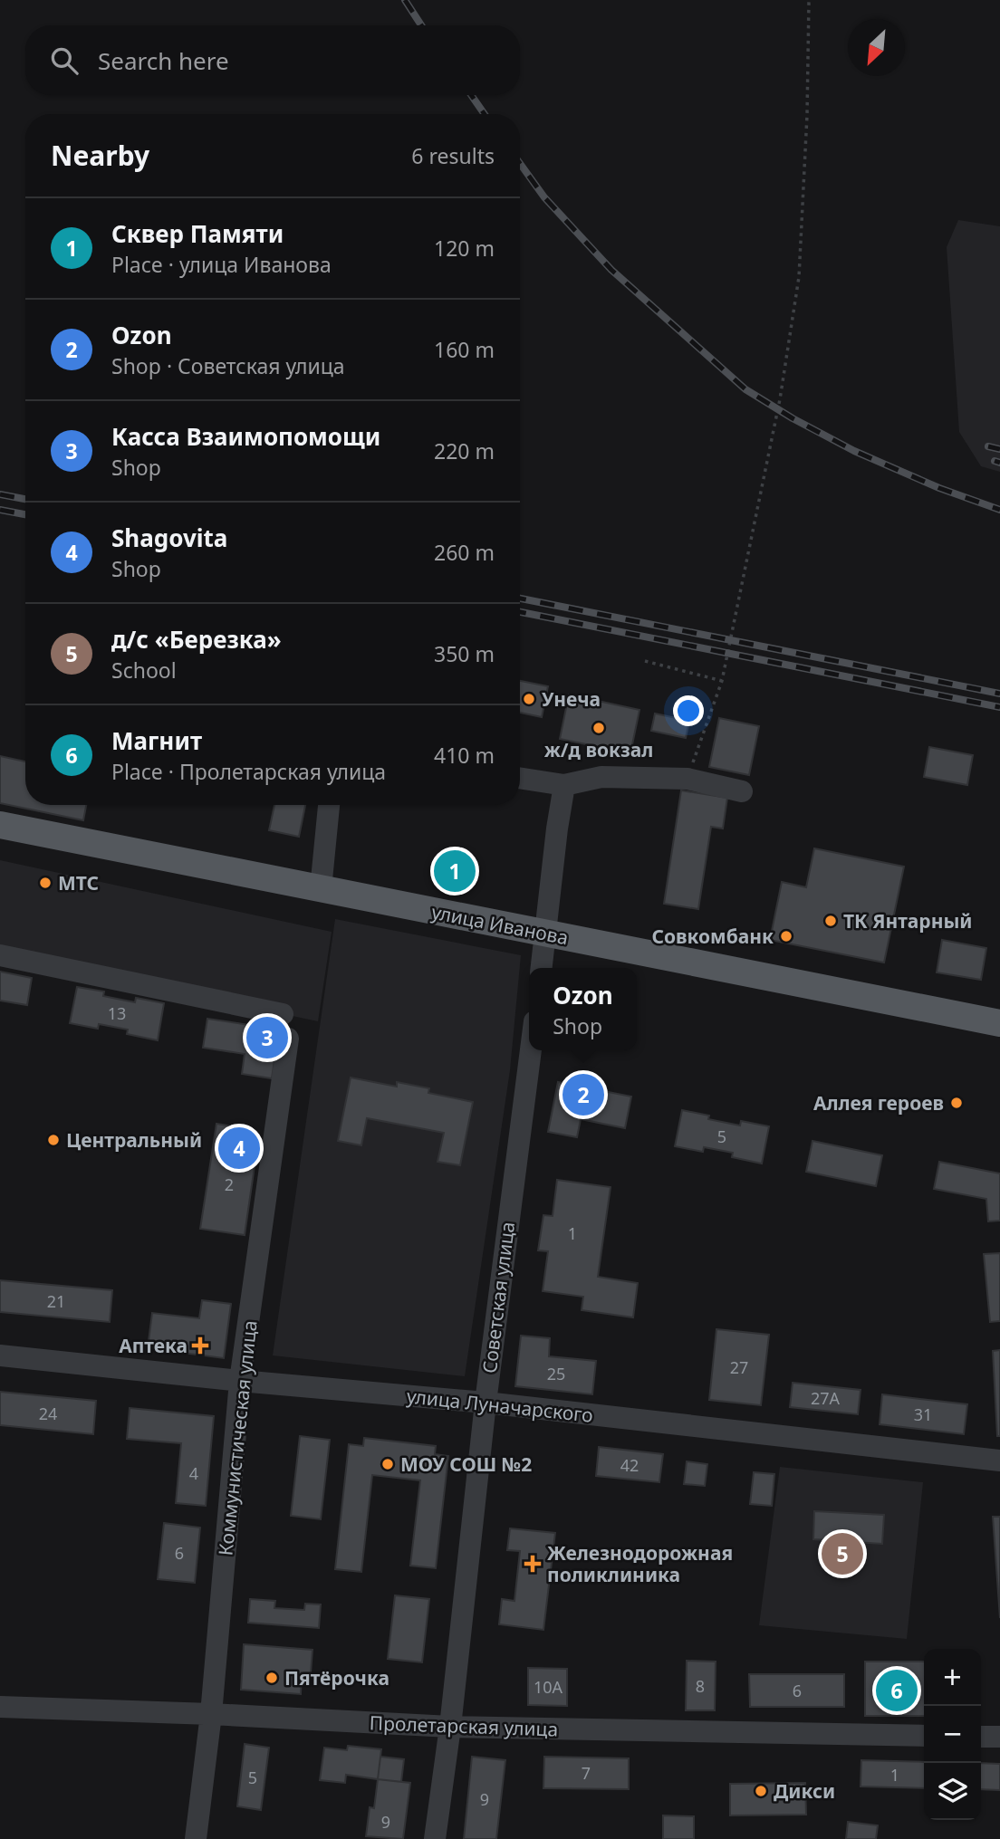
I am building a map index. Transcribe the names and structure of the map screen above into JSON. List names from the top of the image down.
{
  "streets": {
    "main road": ["улица Иванова"],
    "street": [
      "Советская улица",
      "улица Луначарского",
      "Коммунистическая улица",
      "Пролетарская улица"
    ]
  },
  "crossings": [
    ["Советская улица", "улица Луначарского"],
    ["Советская улица", "Пролетарская улица"],
    ["улица Луначарского", "Коммунистическая улица"],
    ["Коммунистическая улица", "Пролетарская улица"]
  ],
  "places": {
    "other": [
      "Унеча",
      "ж/д вокзал",
      "МТС",
      "ТК Янтарный",
      "Совкомбанк",
      "Аллея героев",
      "Центральный",
      "МОУ СОШ №2",
      "Пятёрочка",
      "Дикси"
    ],
    "health": ["Аптека", "Железнодорожная поликлиника"]
  },
  "house_numbers": [
    "13",
    "5",
    "2",
    "1",
    "21",
    "27",
    "25",
    "27А",
    "24",
    "31",
    "42",
    "4",
    "6",
    "8",
    "10А",
    "6",
    "7",
    "1",
    "5",
    "9",
    "9"
  ],
  "north": "bottom left",
  "page": {
    "search": "Search here",
    "heading": ["Nearby", "6 results"],
    "list": [
      {
        "mark": "1",
        "name": "Сквер Памяти",
        "note": "Place · улица Иванова",
        "value": "120 m"
      },
      {
        "mark": "2",
        "name": "Ozon",
        "note": "Shop · Советская улица",
        "value": "160 m"
      },
      {
        "mark": "3",
        "name": "Касса Взаимопомощи",
        "note": "Shop",
        "value": "220 m"
      },
      {
        "mark": "4",
        "name": "Shagovita",
        "note": "Shop",
        "value": "260 m"
      },
      {
        "mark": "5",
        "name": "д/с «Березка»",
        "note": "School",
        "value": "350 m"
      },
      {
        "mark": "6",
        "name": "Магнит",
        "note": "Place · Пролетарская улица",
        "value": "410 m"
      }
    ],
    "pins": [
      "1",
      "3",
      "2",
      "4",
      "5",
      "6"
    ],
    "popup": ["Ozon", "Shop"],
    "map_buttons": ["+", "−"]
  }
}
